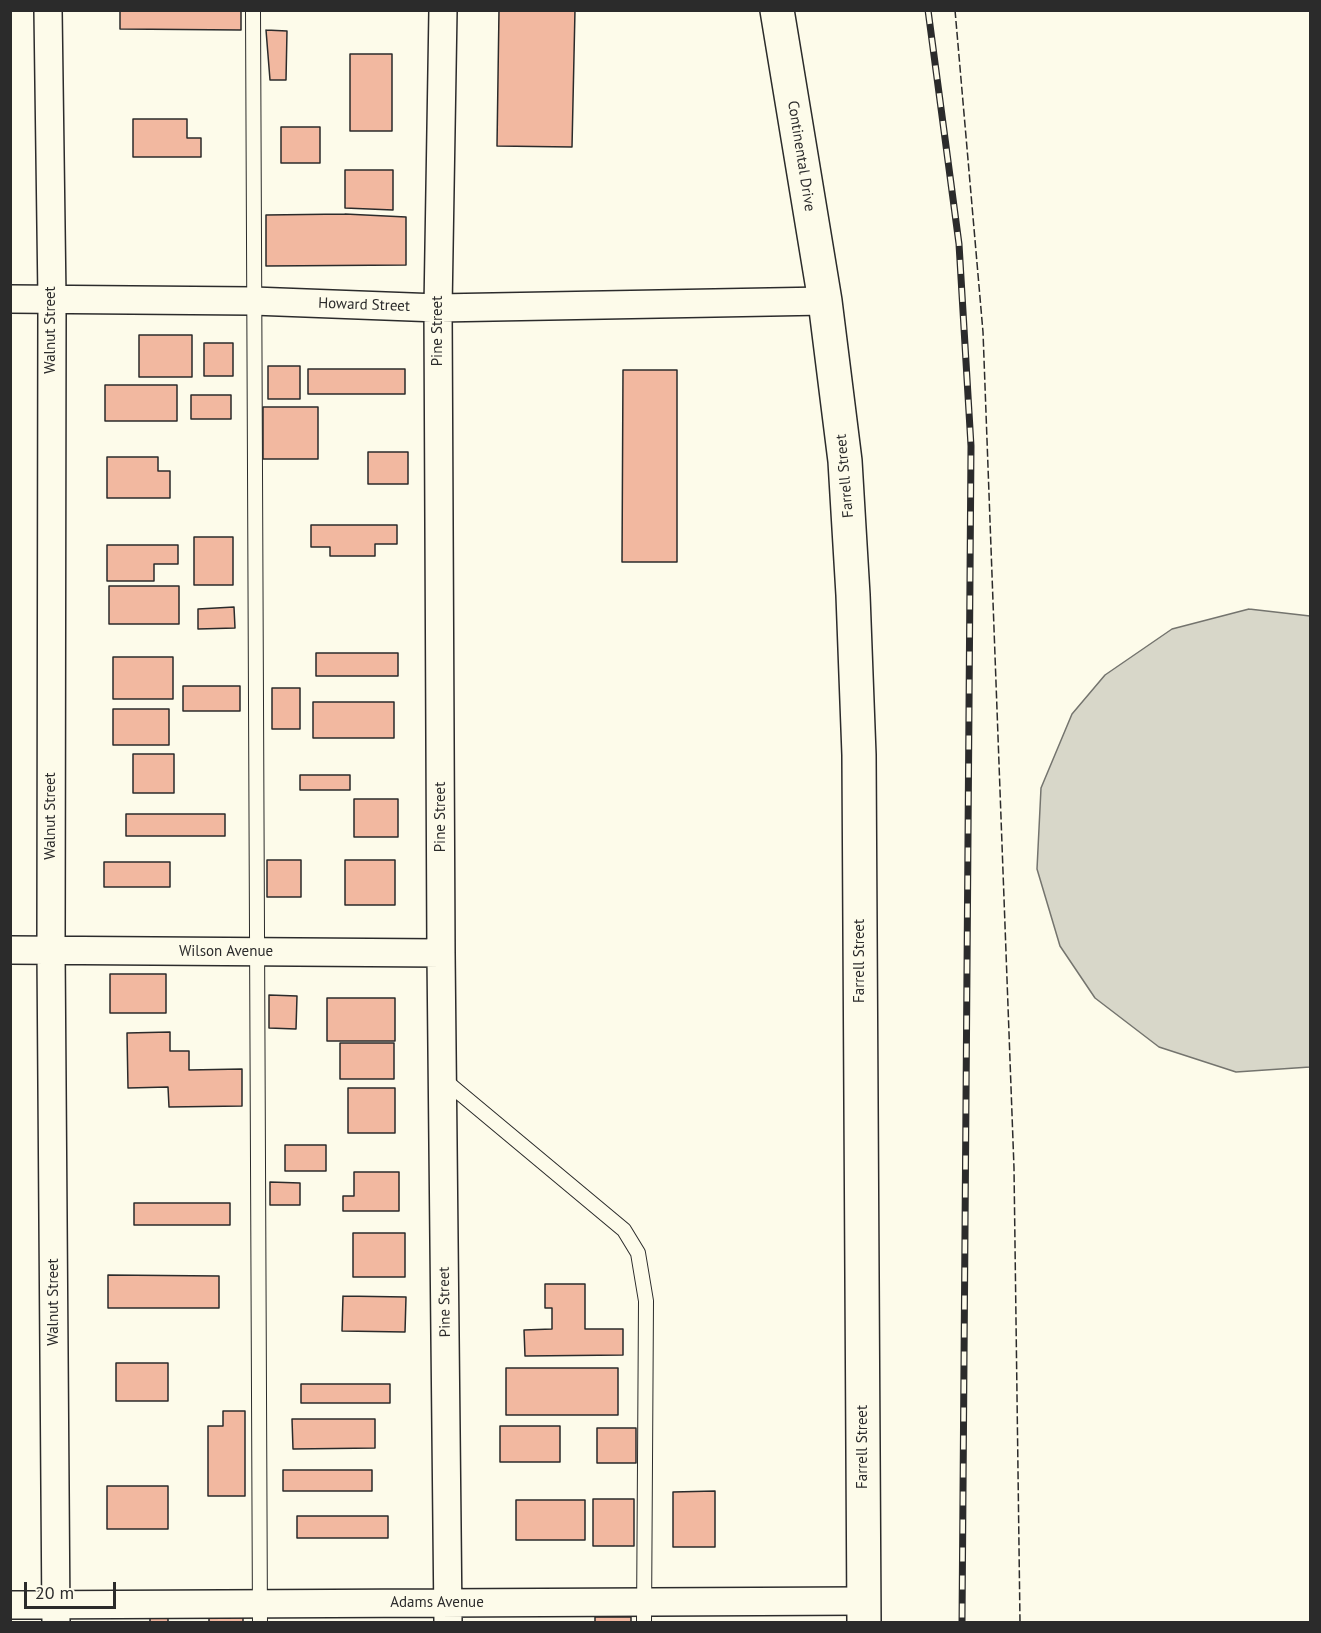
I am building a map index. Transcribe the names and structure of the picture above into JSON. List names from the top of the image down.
{
  "streets": {
    "main road": ["Continental Drive", "Farrell Street"],
    "street": [
      "Howard Street",
      "Walnut Street",
      "Pine Street",
      "Wilson Avenue",
      "Adams Avenue"
    ]
  },
  "crossings": [
    ["Continental Drive", "Howard Street"],
    ["Continental Drive", "Farrell Street"],
    ["Howard Street", "Walnut Street"],
    ["Howard Street", "Pine Street"],
    ["Howard Street", "Farrell Street"],
    ["Walnut Street", "Wilson Avenue"],
    ["Walnut Street", "Adams Avenue"],
    ["Pine Street", "Wilson Avenue"],
    ["Pine Street", "Adams Avenue"],
    ["Farrell Street", "Adams Avenue"]
  ],
  "scale_bar": "20 m"
}
